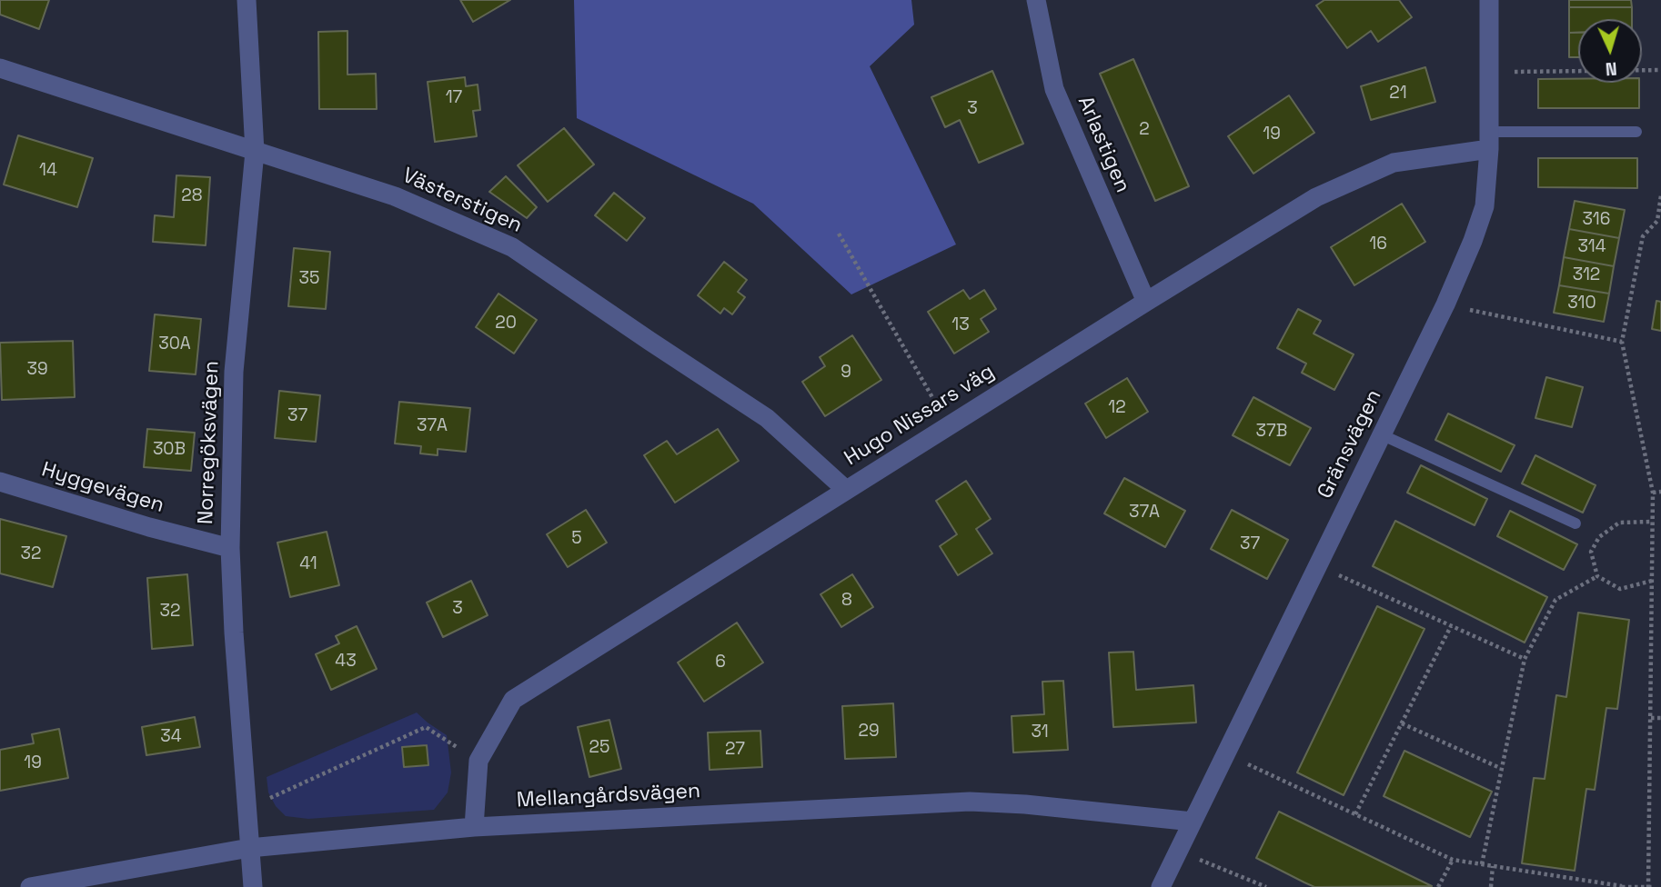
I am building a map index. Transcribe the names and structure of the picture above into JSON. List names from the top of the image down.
{
  "streets": {
    "street": [
      "Arlastigen",
      "Västerstigen",
      "Hugo Nissars väg",
      "Norregöksvägen",
      "Gränsvägen",
      "Hyggevägen",
      "Mellangårdsvägen"
    ]
  },
  "crossings": [
    ["Arlastigen", "Hugo Nissars väg"],
    ["Västerstigen", "Hugo Nissars väg"],
    ["Västerstigen", "Norregöksvägen"],
    ["Hugo Nissars väg", "Gränsvägen"],
    ["Hugo Nissars väg", "Mellangårdsvägen"],
    ["Norregöksvägen", "Hyggevägen"],
    ["Norregöksvägen", "Mellangårdsvägen"],
    ["Gränsvägen", "Mellangårdsvägen"]
  ],
  "house_numbers": [
    "21",
    "17",
    "3",
    "2",
    "19",
    "14",
    "28",
    "316",
    "16",
    "314",
    "312",
    "35",
    "310",
    "20",
    "13",
    "30A",
    "39",
    "9",
    "12",
    "37",
    "37A",
    "37B",
    "30B",
    "37A",
    "5",
    "37",
    "32",
    "41",
    "8",
    "3",
    "32",
    "43",
    "6",
    "29",
    "31",
    "34",
    "25",
    "27",
    "19"
  ],
  "north": "bottom"
}
